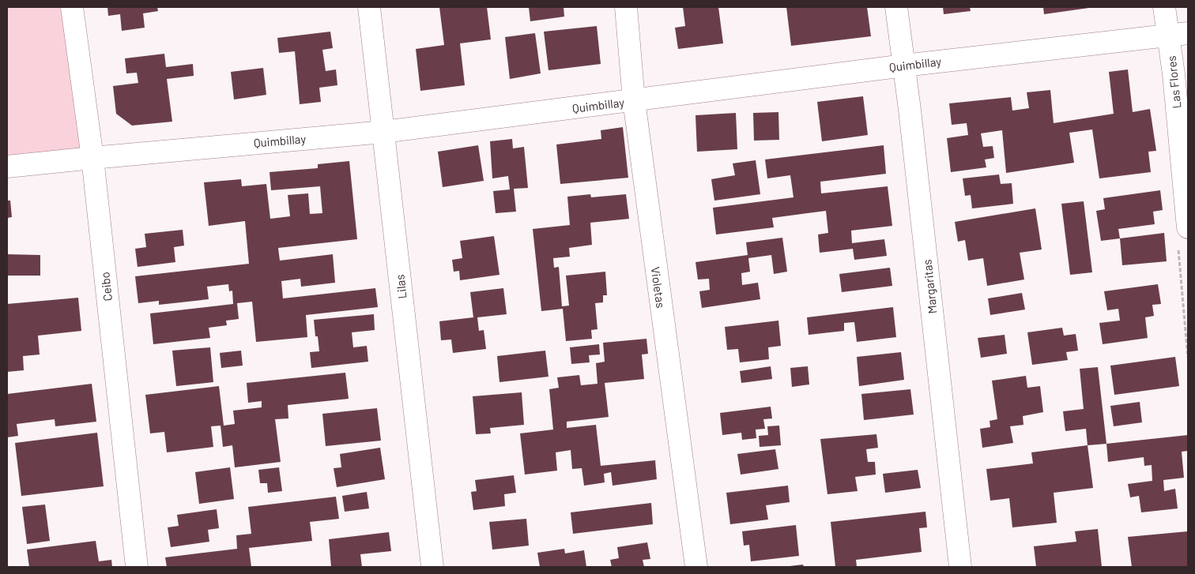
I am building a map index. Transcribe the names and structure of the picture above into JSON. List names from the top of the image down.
{
  "streets": {
    "street": [
      "Quimbillay",
      "Las Flores",
      "Ceibo",
      "Lilas",
      "Margaritas",
      "Violetas"
    ]
  },
  "crossings": [
    ["Quimbillay", "Las Flores"],
    ["Quimbillay", "Ceibo"],
    ["Quimbillay", "Lilas"],
    ["Quimbillay", "Margaritas"],
    ["Quimbillay", "Violetas"]
  ]
}
